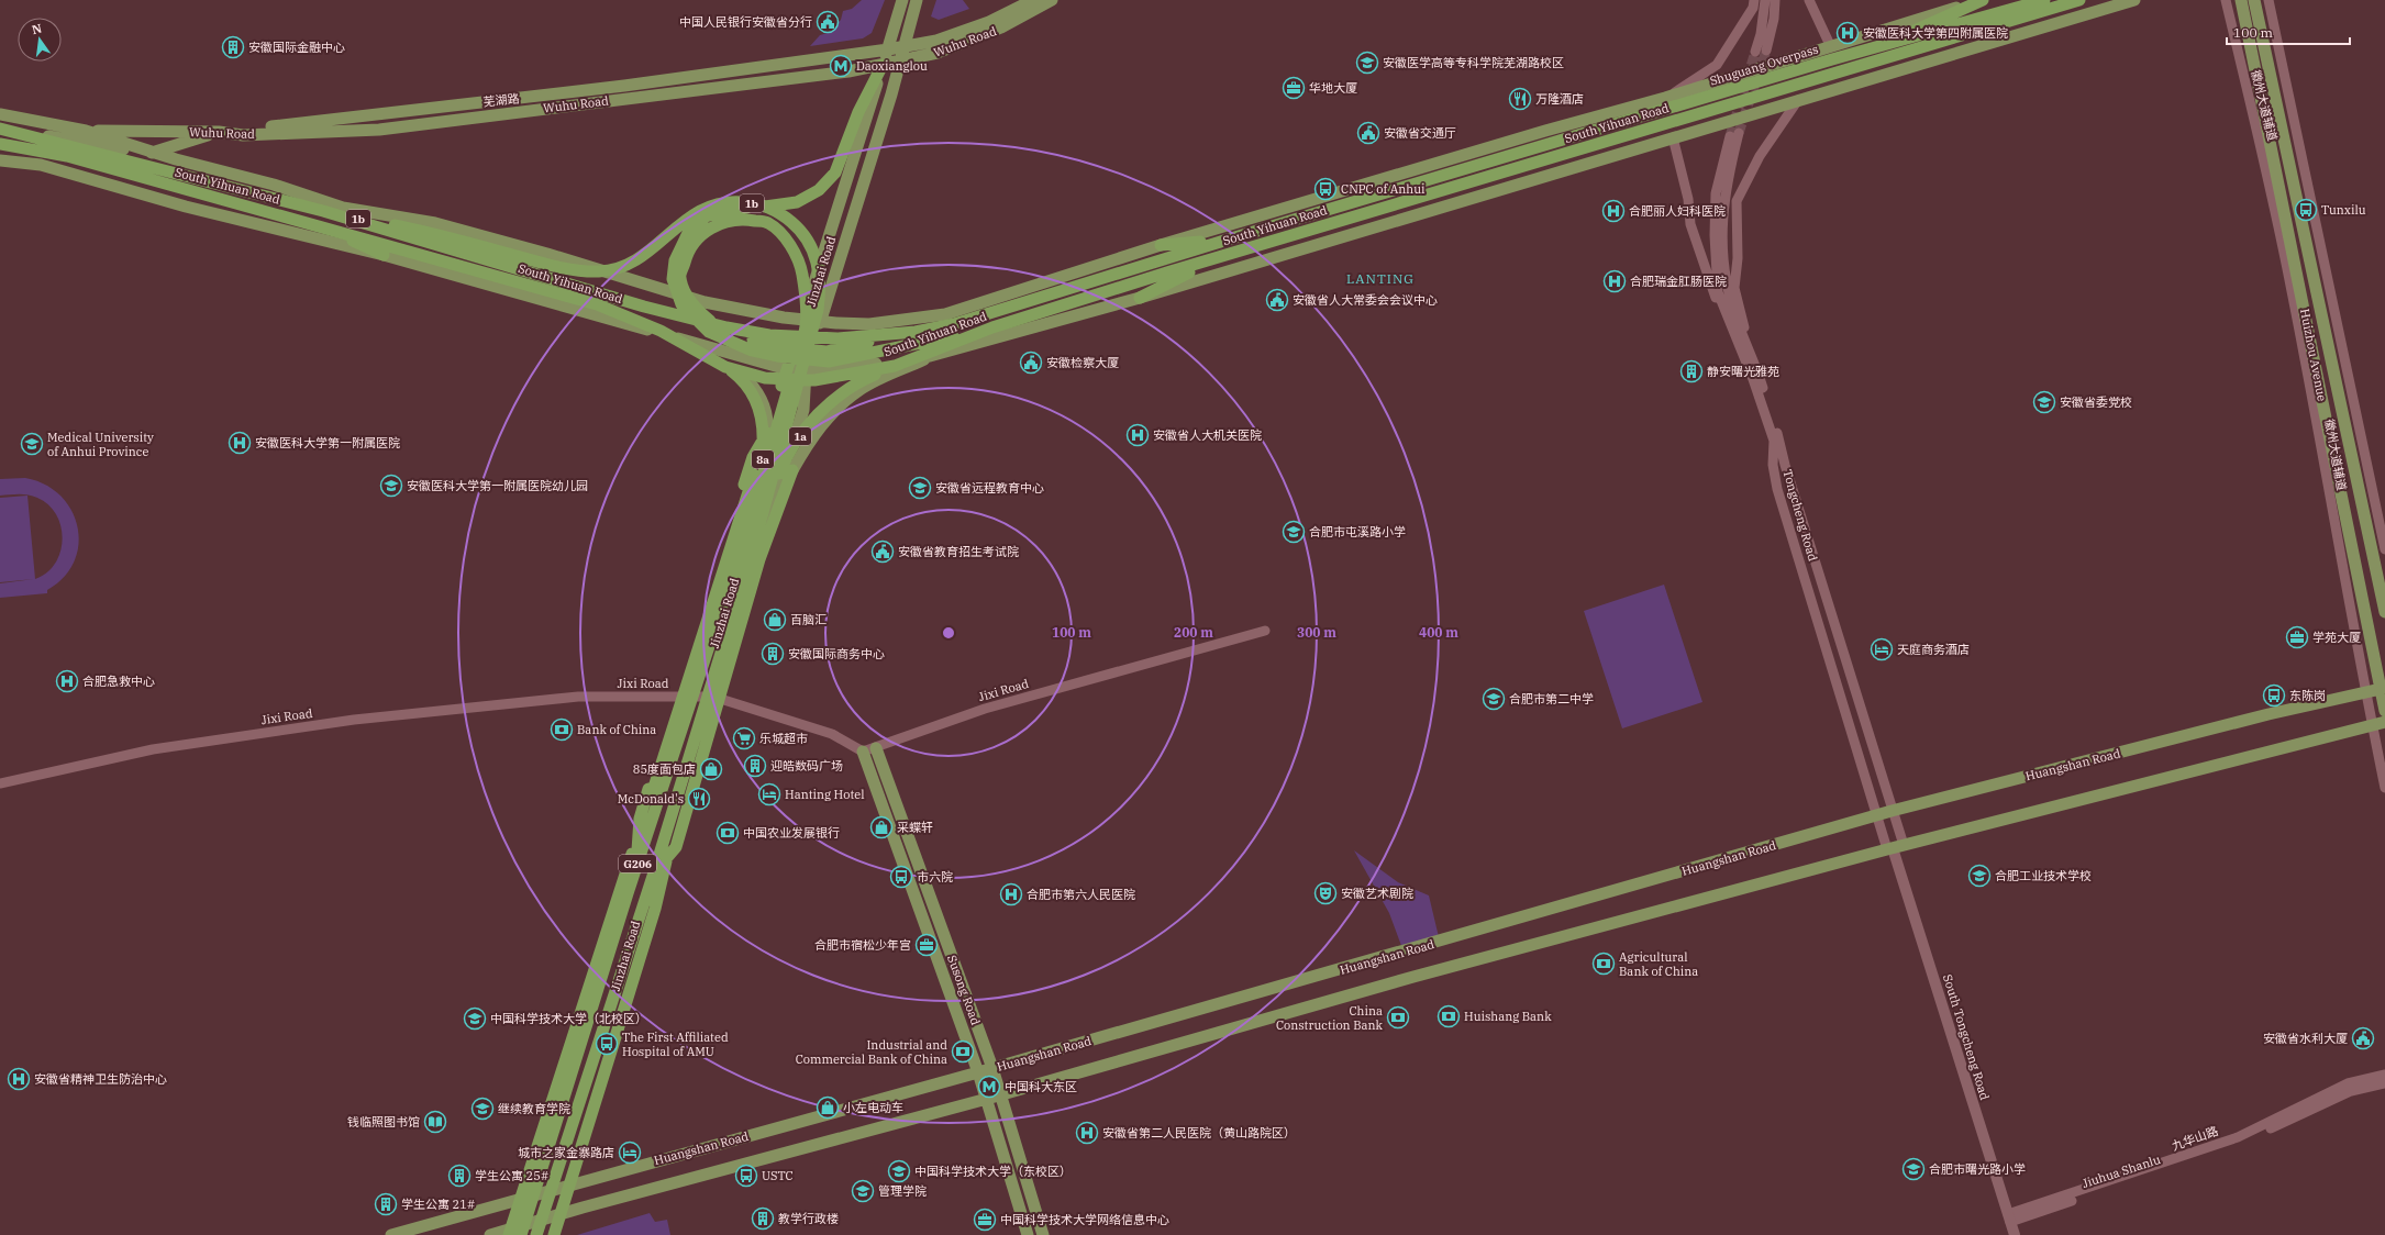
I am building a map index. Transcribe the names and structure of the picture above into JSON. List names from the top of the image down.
{
  "streets": {
    "highway": [
      "Shuguang Overpass",
      "South Yihuan Road",
      "1b",
      "Jinzhai Road",
      "1a",
      "8a",
      "G206"
    ],
    "main road": [
      "Wuhu Road",
      "芜湖路",
      "Huizhou Avenue",
      "Huangshan Road",
      "Susong Road",
      "South Tongcheng Road"
    ],
    "street": [
      "徽州大道辅道",
      "Tongcheng Road",
      "Jixi Road",
      "九华山路",
      "Jiuhua Shanlu"
    ]
  },
  "crossings": [
    ["Wuhu Road", "芜湖路"],
    ["Wuhu Road", "Jinzhai Road"],
    ["Shuguang Overpass", "South Yihuan Road"],
    ["芜湖路", "Jinzhai Road"],
    ["徽州大道辅道", "Huangshan Road"],
    ["South Yihuan Road", "1b"],
    ["South Yihuan Road", "Jinzhai Road"],
    ["South Yihuan Road", "1a"],
    ["South Yihuan Road", "8a"],
    ["1b", "Jinzhai Road"],
    ["1b", "1a"],
    ["Jinzhai Road", "1a"],
    ["Jinzhai Road", "8a"],
    ["Jinzhai Road", "Jixi Road"],
    ["Jinzhai Road", "Huangshan Road"],
    ["Huizhou Avenue", "Huangshan Road"],
    ["Tongcheng Road", "Huangshan Road"],
    ["Tongcheng Road", "South Tongcheng Road"],
    ["Jixi Road", "Susong Road"],
    ["Huangshan Road", "Susong Road"],
    ["South Tongcheng Road", "九华山路"],
    ["South Tongcheng Road", "Jiuhua Shanlu"],
    ["九华山路", "Jiuhua Shanlu"]
  ],
  "districts": ["LANTING"],
  "places": {
    "public building": [
      "中国人民银行安徽省分行",
      "安徽省交通厅",
      "安徽省人大常委会会议中心",
      "安徽检察大厦",
      "安徽省教育招生考试院",
      "安徽省水利大厦"
    ],
    "hospital": [
      "安徽医科大学第四附属医院",
      "合肥丽人妇科医院",
      "合肥瑞金肛肠医院",
      "安徽省人大机关医院",
      "安徽医科大学第一附属医院",
      "合肥急救中心",
      "合肥市第六人民医院",
      "安徽省精神卫生防治中心",
      "安徽省第二人民医院（黄山路院区）"
    ],
    "building": [
      "安徽国际金融中心",
      "静安曙光雅苑",
      "安徽国际商务中心",
      "迎皓数码广场",
      "学生公寓 25#",
      "学生公寓 21#",
      "教学行政楼"
    ],
    "school or university": [
      "安徽医学高等专科学院芜湖路校区",
      "安徽省委党校",
      "Medical University of Anhui Province",
      "安徽医科大学第一附属医院幼儿园",
      "安徽省远程教育中心",
      "合肥市屯溪路小学",
      "合肥市第二中学",
      "合肥工业技术学校",
      "中国科学技术大学（北校区）",
      "继续教育学院",
      "合肥市曙光路小学",
      "中国科学技术大学（东校区）",
      "管理学院"
    ],
    "metro station": ["Daoxianglou", "中国科大东区"],
    "office": [
      "华地大厦",
      "学苑大厦",
      "合肥市宿松少年宫",
      "中国科学技术大学网络信息中心"
    ],
    "restaurant": ["万隆酒店", "McDonald's"],
    "bus stop": [
      "CNPC of Anhui",
      "Tunxilu",
      "东陈岗",
      "市六院",
      "The First Affiliated Hospital of AMU",
      "USTC"
    ],
    "shop": [
      "百脑汇",
      "85度面包店",
      "采蝶轩",
      "小左电动车"
    ],
    "hotel": ["天庭商务酒店", "Hanting Hotel", "城市之家金寨路店"],
    "bank": [
      "Bank of China",
      "中国农业发展银行",
      "Agricultural Bank of China",
      "Huishang Bank",
      "China Construction Bank",
      "Industrial and Commercial Bank of China"
    ],
    "supermarket": ["乐城超市"],
    "theatre": ["安徽艺术剧院"],
    "library": ["钱临照图书馆"]
  },
  "scale_bar": "100 m",
  "north": "top",
  "rings": [
    "100 m",
    "200 m",
    "300 m",
    "400 m"
  ]
}
